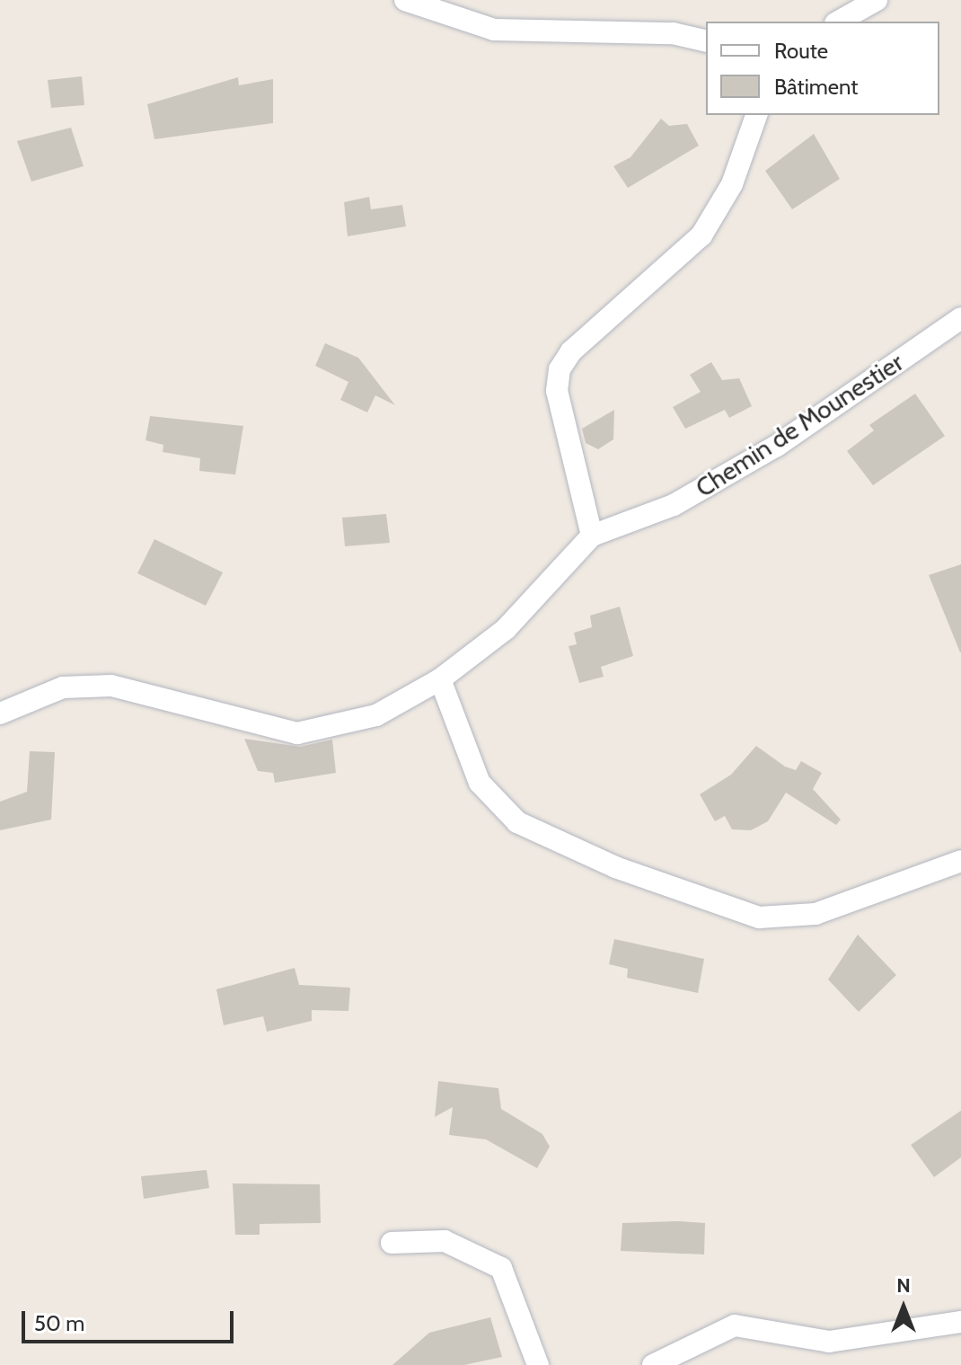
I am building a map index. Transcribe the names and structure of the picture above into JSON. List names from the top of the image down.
{
  "streets": {
    "street": ["Chemin de Mounestier"]
  },
  "legend": ["Route", "Bâtiment"],
  "scale_bar": "50 m",
  "north": "top"
}
